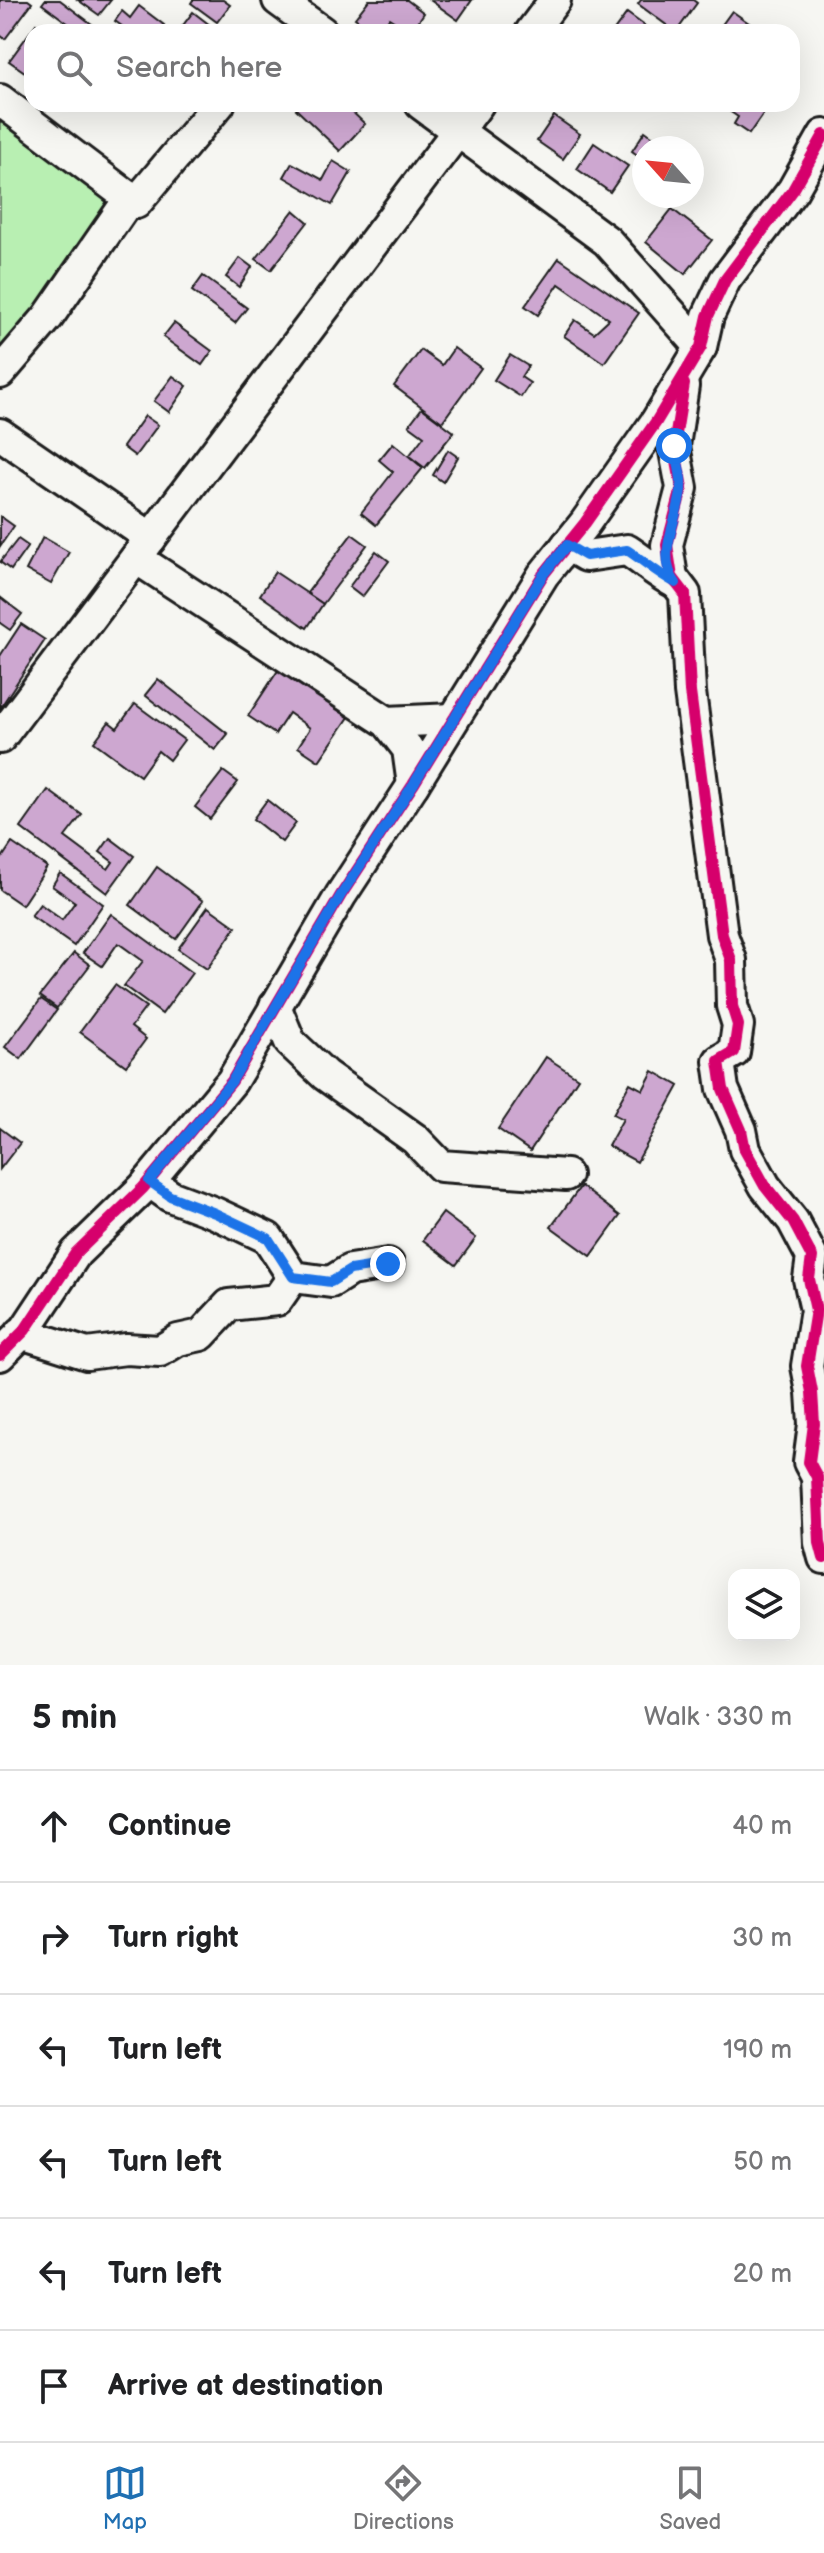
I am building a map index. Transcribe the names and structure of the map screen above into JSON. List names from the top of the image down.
{
  "north": "top left",
  "page": {
    "search": "Search here",
    "heading": ["5 min", "Walk · 330 m"],
    "list": [
      ["Continue", "40 m"],
      ["Turn right", "30 m"],
      ["Turn left", "190 m"],
      ["Turn left", "50 m"],
      ["Turn left", "20 m"],
      "Arrive at destination"
    ],
    "nav": ["Map", "Directions", "Saved"]
  }
}
